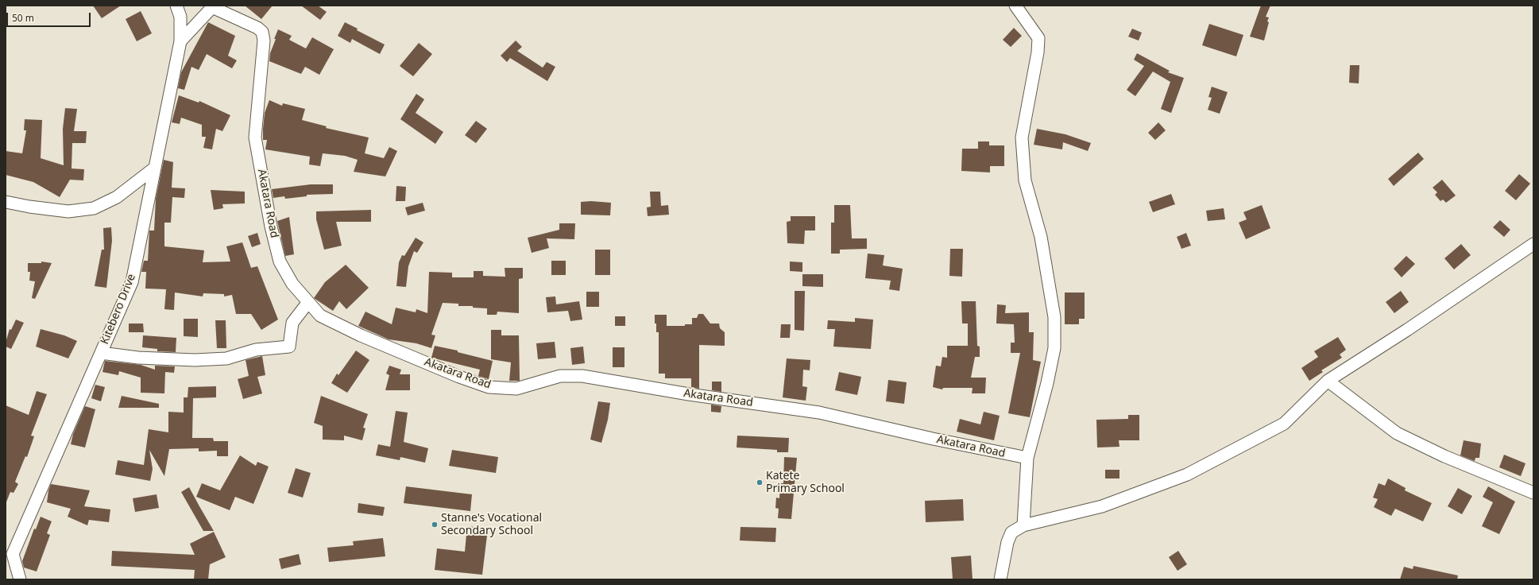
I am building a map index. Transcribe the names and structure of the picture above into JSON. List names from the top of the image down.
{
  "streets": {
    "street": ["Akatara Road", "Kitebero Drive"]
  },
  "places": ["Katete Primary School", "Stanne's Vocational Secondary School"],
  "scale_bar": "50 m"
}
